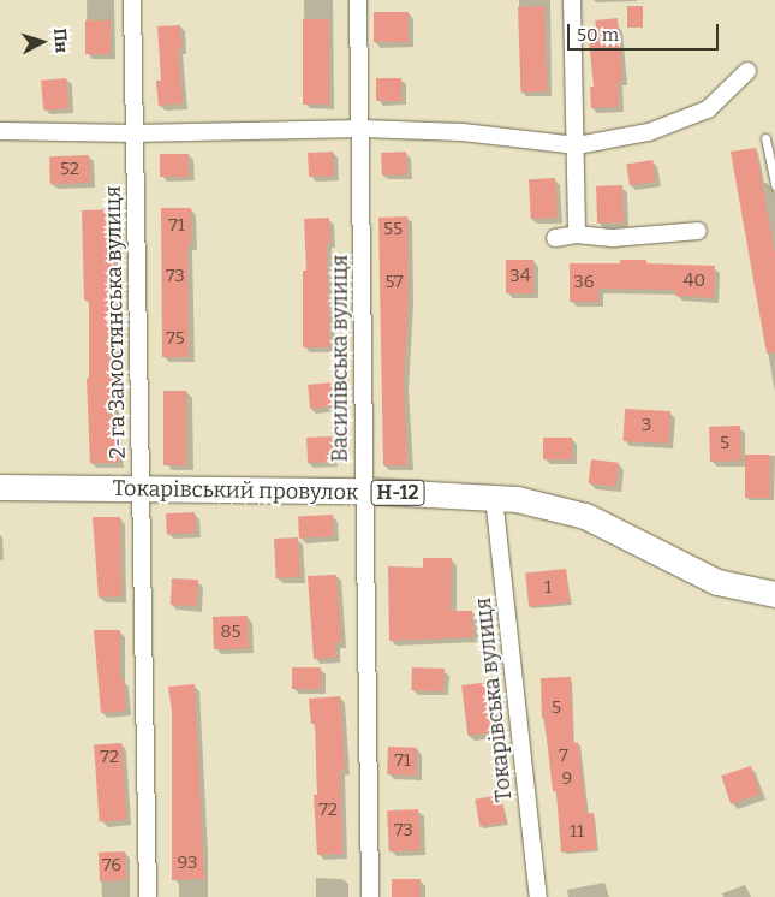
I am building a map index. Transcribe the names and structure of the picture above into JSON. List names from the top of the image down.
{
  "streets": {
    "main road": ["Токарівський провулок", "Н-12"],
    "street": ["2-га Замостянська вулиця", "Василівська вулиця", "Токарівська вулиця"]
  },
  "crossings": [
    ["2-га Замостянська вулиця", "Токарівський провулок"],
    ["Василівська вулиця", "Токарівський провулок"],
    ["Токарівський провулок", "Токарівська вулиця"]
  ],
  "house_numbers": [
    "52",
    "71",
    "55",
    "73",
    "34",
    "40",
    "57",
    "36",
    "75",
    "3",
    "5",
    "1",
    "85",
    "5",
    "7",
    "72",
    "71",
    "9",
    "72",
    "73",
    "11",
    "93",
    "76"
  ],
  "scale_bar": "50 m",
  "north": "right"
}
